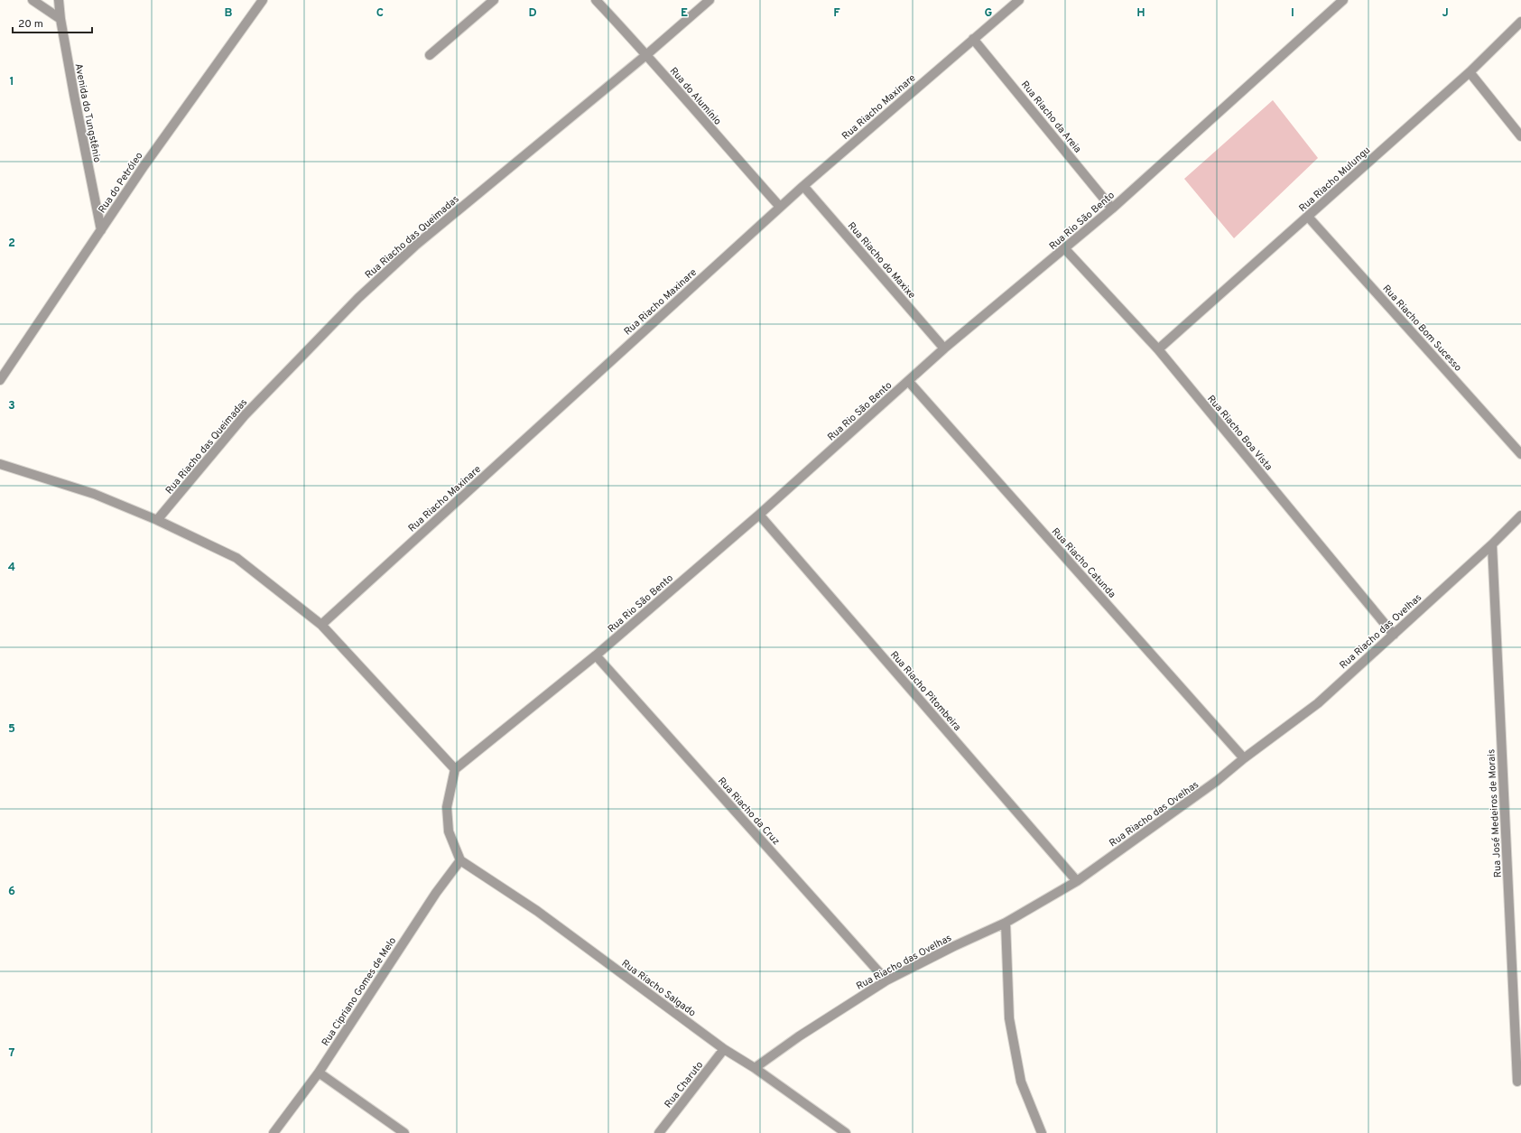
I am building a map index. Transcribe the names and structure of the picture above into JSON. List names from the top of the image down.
{
  "streets": {
    "street": [
      "Rua do Alumínio",
      "Rua Riacho Maxinare",
      "Avenida do Tungstênio",
      "Rua Riacho da Areia",
      "Rua Riacho Mulungu",
      "Rua do Petróleo",
      "Rua Rio São Bento",
      "Rua Riacho das Queimadas",
      "Rua Riacho do Maxixe",
      "Rua Riacho Bom Sucesso",
      "Rua Riacho Boa Vista",
      "Rua Riacho Catunda",
      "Rua Riacho das Ovelhas",
      "Rua Riacho Pitombeira",
      "Rua Riacho da Cruz",
      "Rua José Medeiros de Morais",
      "Rua Riacho Salgado",
      "Rua Cipriano Gomes de Melo",
      "Rua Charuto"
    ]
  },
  "crossings": [
    ["Rua do Alumínio", "Rua Riacho Maxinare"],
    ["Rua do Alumínio", "Rua Riacho das Queimadas"],
    ["Rua Riacho Maxinare", "Rua Riacho da Areia"],
    ["Rua Riacho Maxinare", "Rua Riacho do Maxixe"],
    ["Avenida do Tungstênio", "Rua do Petróleo"],
    ["Rua Riacho da Areia", "Rua Rio São Bento"],
    ["Rua Riacho Mulungu", "Rua Riacho Bom Sucesso"],
    ["Rua Riacho Mulungu", "Rua Riacho Boa Vista"],
    ["Rua Rio São Bento", "Rua Riacho do Maxixe"],
    ["Rua Rio São Bento", "Rua Riacho Boa Vista"],
    ["Rua Rio São Bento", "Rua Riacho Catunda"],
    ["Rua Rio São Bento", "Rua Riacho Pitombeira"],
    ["Rua Rio São Bento", "Rua Riacho da Cruz"],
    ["Rua Riacho Boa Vista", "Rua Riacho das Ovelhas"],
    ["Rua Riacho Catunda", "Rua Riacho das Ovelhas"],
    ["Rua Riacho das Ovelhas", "Rua Riacho Pitombeira"],
    ["Rua Riacho das Ovelhas", "Rua Riacho da Cruz"],
    ["Rua Riacho das Ovelhas", "Rua José Medeiros de Morais"],
    ["Rua Riacho das Ovelhas", "Rua Riacho Salgado"],
    ["Rua Riacho Salgado", "Rua Cipriano Gomes de Melo"],
    ["Rua Riacho Salgado", "Rua Charuto"]
  ],
  "scale_bar": "20 m",
  "grid": {
    "columns": [
      "B",
      "C",
      "D",
      "E",
      "F",
      "G",
      "H",
      "I",
      "J"
    ],
    "rows": [
      "1",
      "2",
      "3",
      "4",
      "5",
      "6",
      "7"
    ]
  }
}
